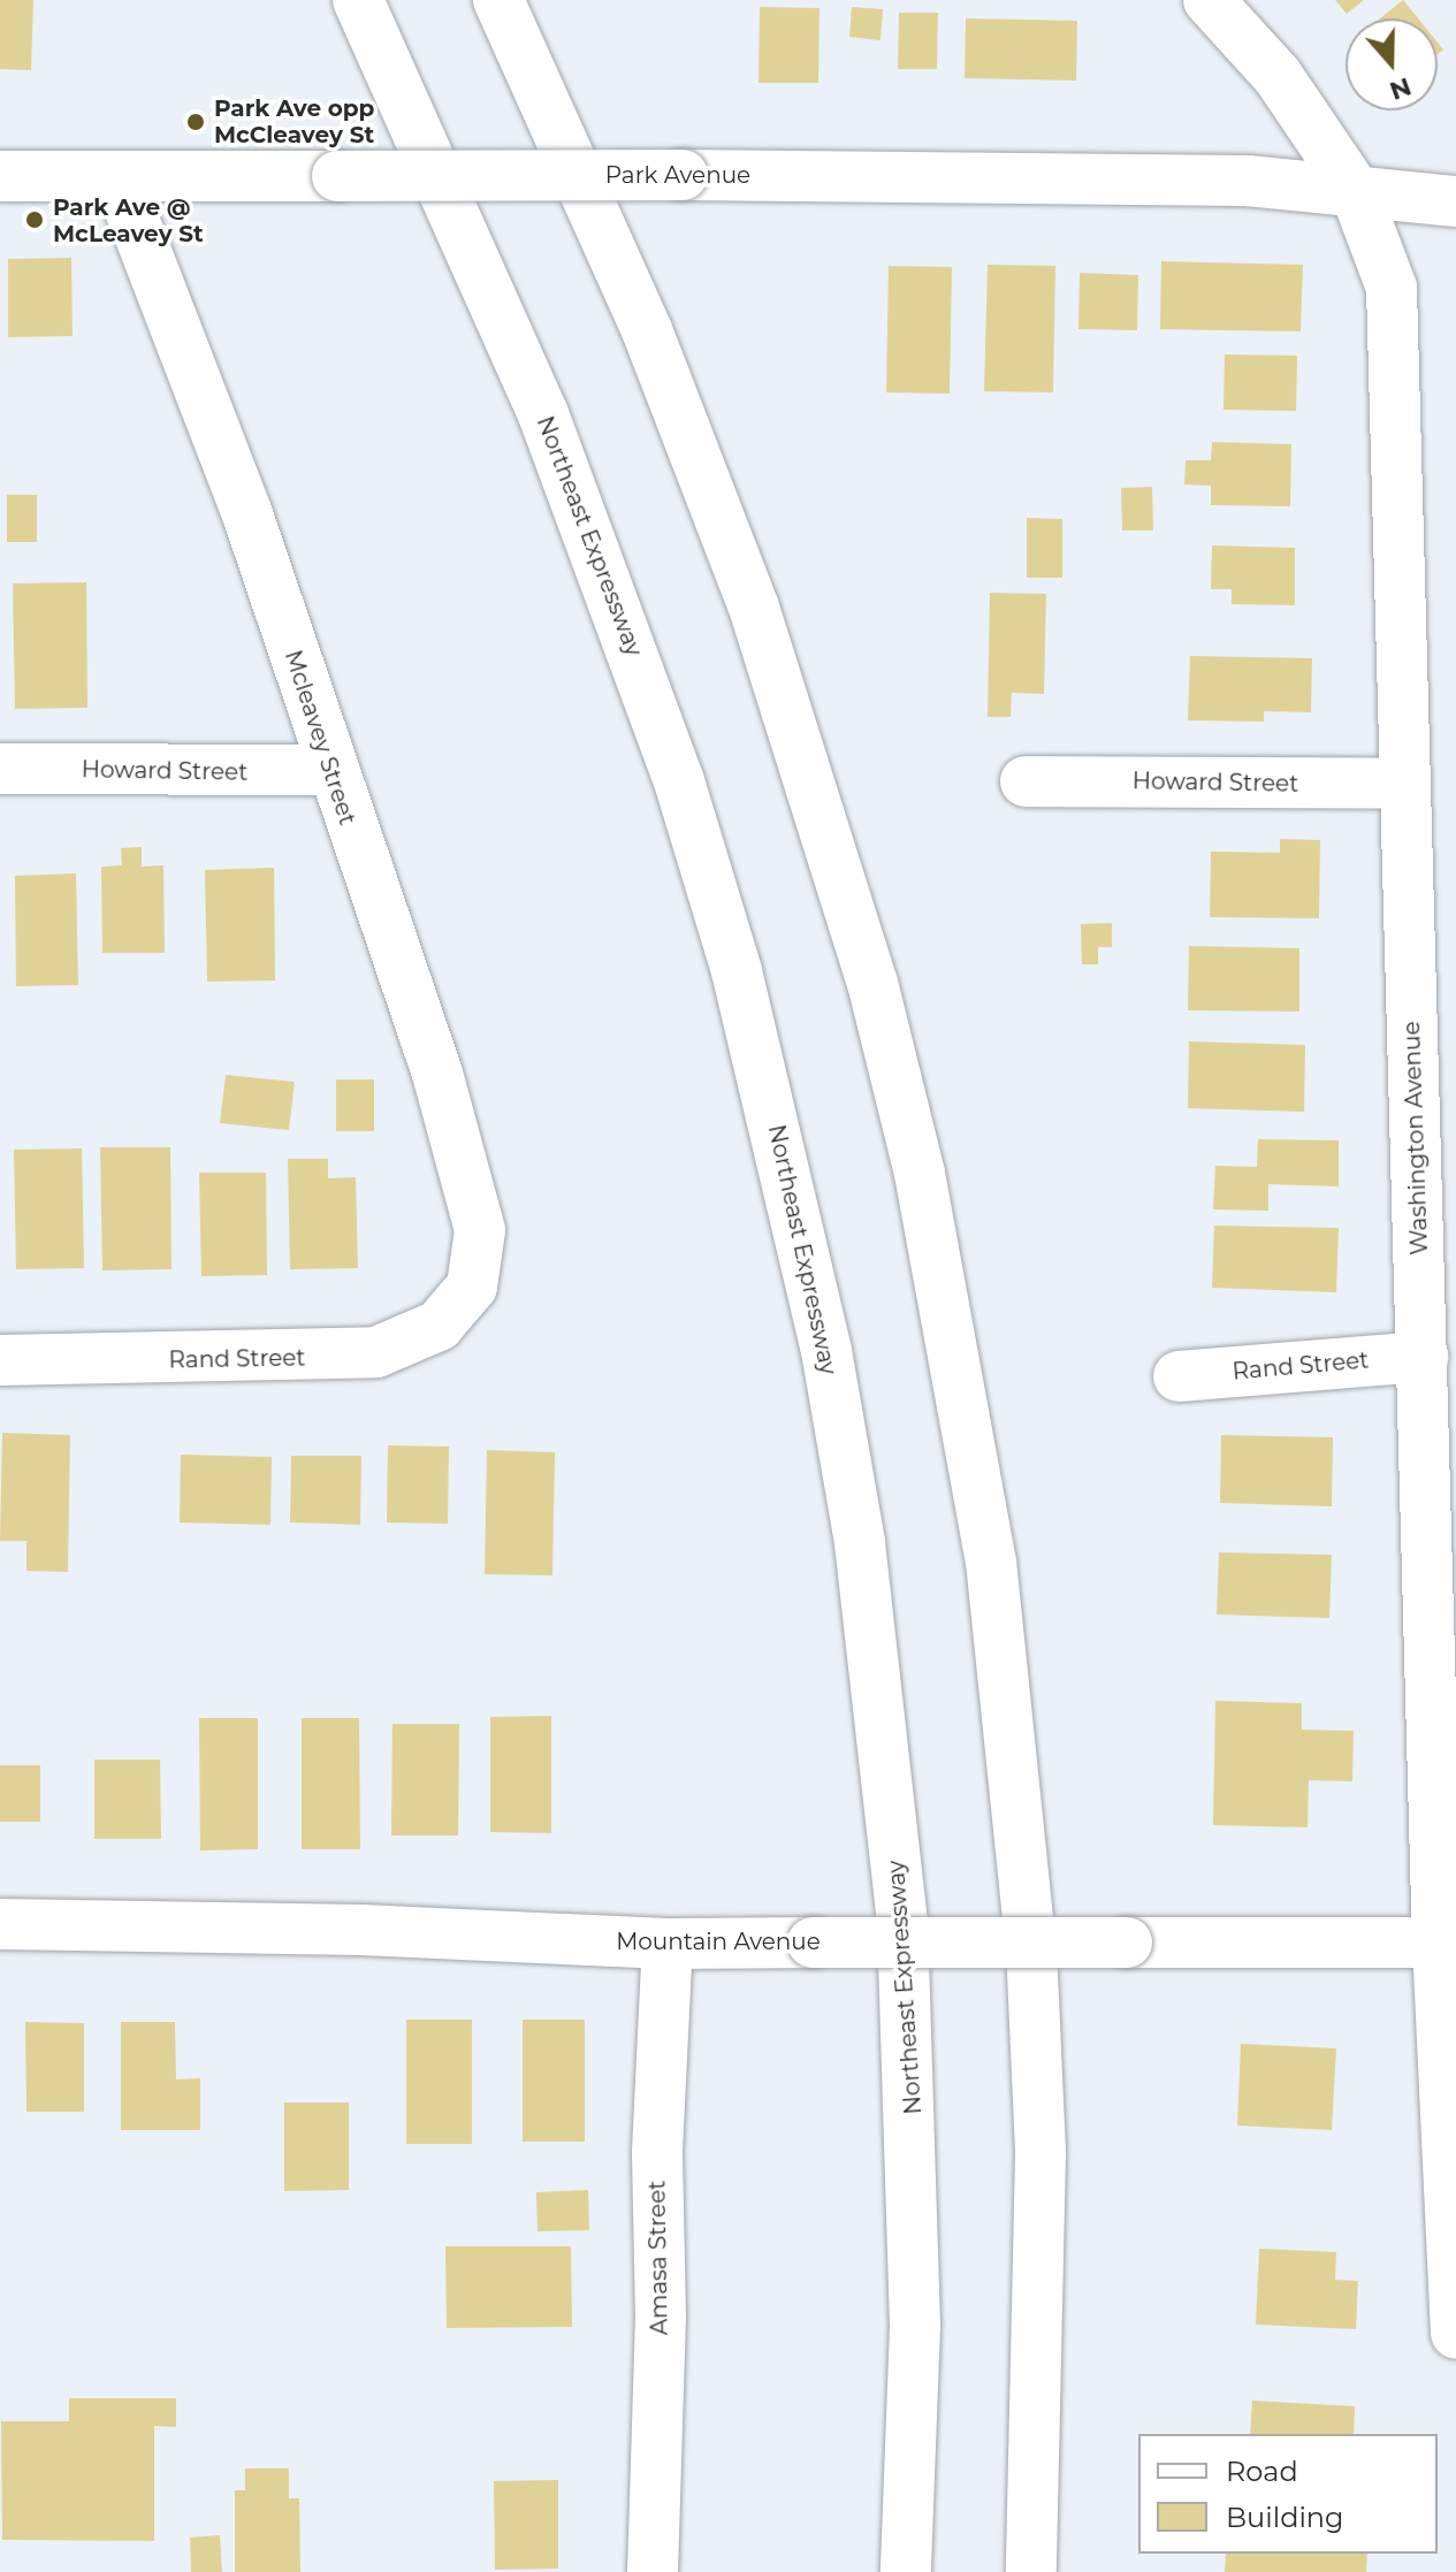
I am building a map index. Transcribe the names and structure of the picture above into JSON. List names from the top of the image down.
{
  "streets": {
    "main road": [
      "Park Avenue",
      "Northeast Expressway",
      "Mcleavey Street",
      "Howard Street",
      "Washington Avenue",
      "Rand Street",
      "Mountain Avenue",
      "Amasa Street"
    ]
  },
  "crossings": [
    ["Park Avenue", "Mcleavey Street"],
    ["Park Avenue", "Washington Avenue"],
    ["Mcleavey Street", "Howard Street"],
    ["Mcleavey Street", "Rand Street"],
    ["Howard Street", "Washington Avenue"],
    ["Washington Avenue", "Rand Street"],
    ["Washington Avenue", "Mountain Avenue"],
    ["Mountain Avenue", "Amasa Street"]
  ],
  "places": ["Park Ave opp McCleavey St", "Park Ave @ McLeavey St"],
  "legend": ["Road", "Building"],
  "north": "bottom"
}
